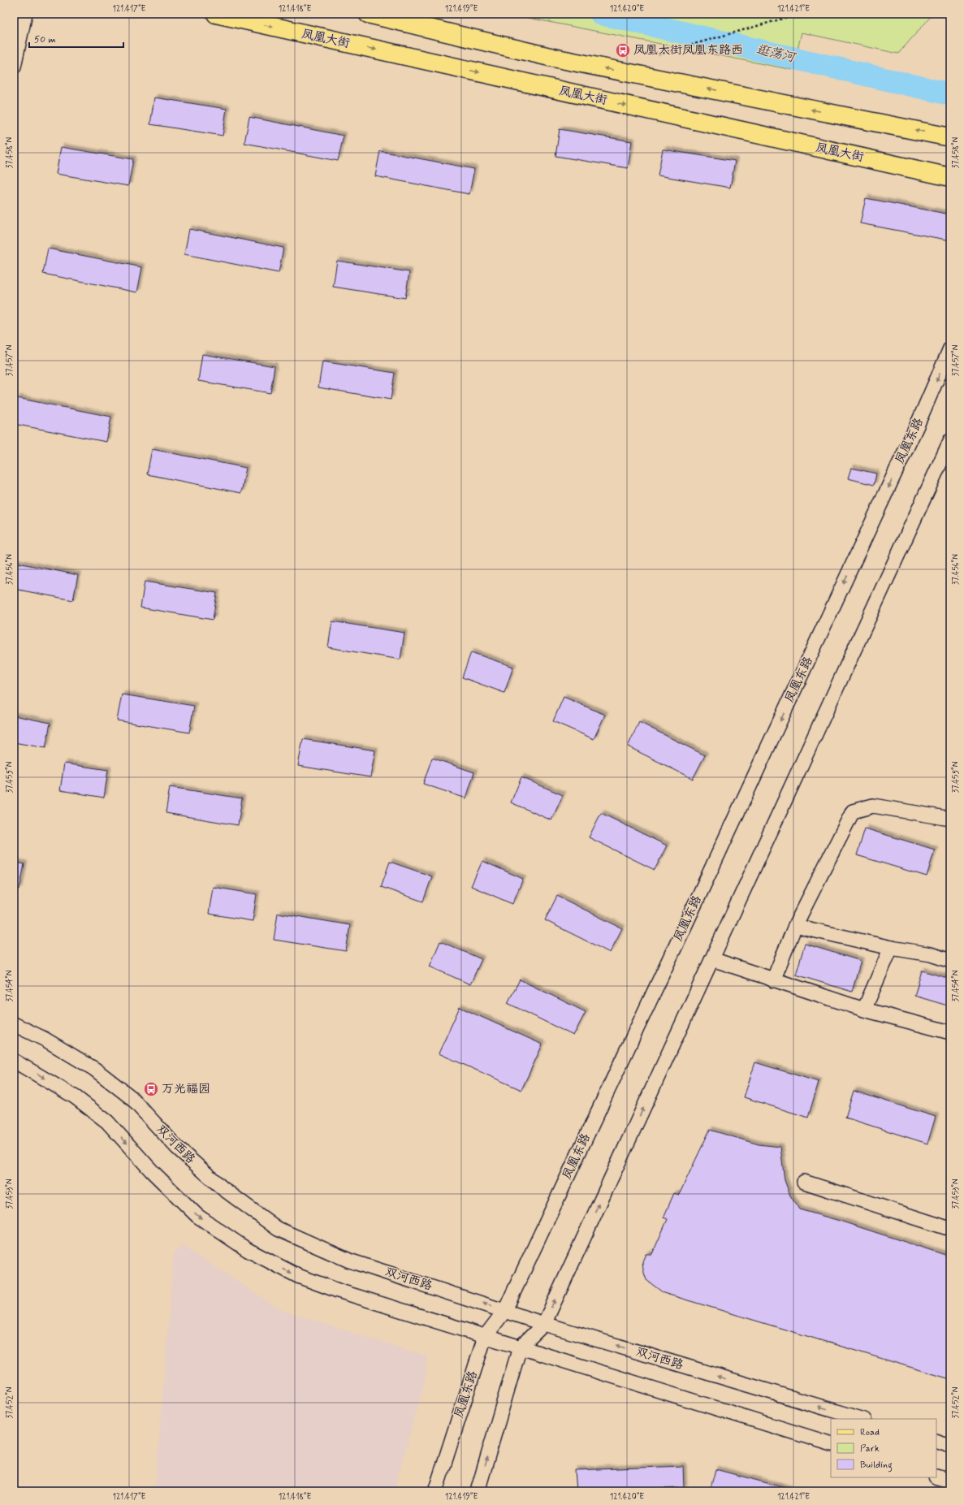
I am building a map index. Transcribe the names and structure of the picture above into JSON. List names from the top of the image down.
{
  "streets": {
    "main road": ["凤凰大街"],
    "street": ["凤凰东路", "双河西路"]
  },
  "crossings": [
    ["凤凰东路", "双河西路"]
  ],
  "water": ["逛荡河"],
  "places": {
    "bus stop": ["凤凰大街凤凰东路西", "万光福园"]
  },
  "legend": ["Road", "Park", "Building"],
  "scale_bar": "50 m",
  "coordinates": [
    "121.417°E",
    "121.418°E",
    "121.419°E",
    "121.420°E",
    "121.421°E",
    "37.458°N",
    "37.457°N",
    "37.456°N",
    "37.455°N",
    "37.454°N",
    "37.453°N",
    "37.452°N"
  ]
}
